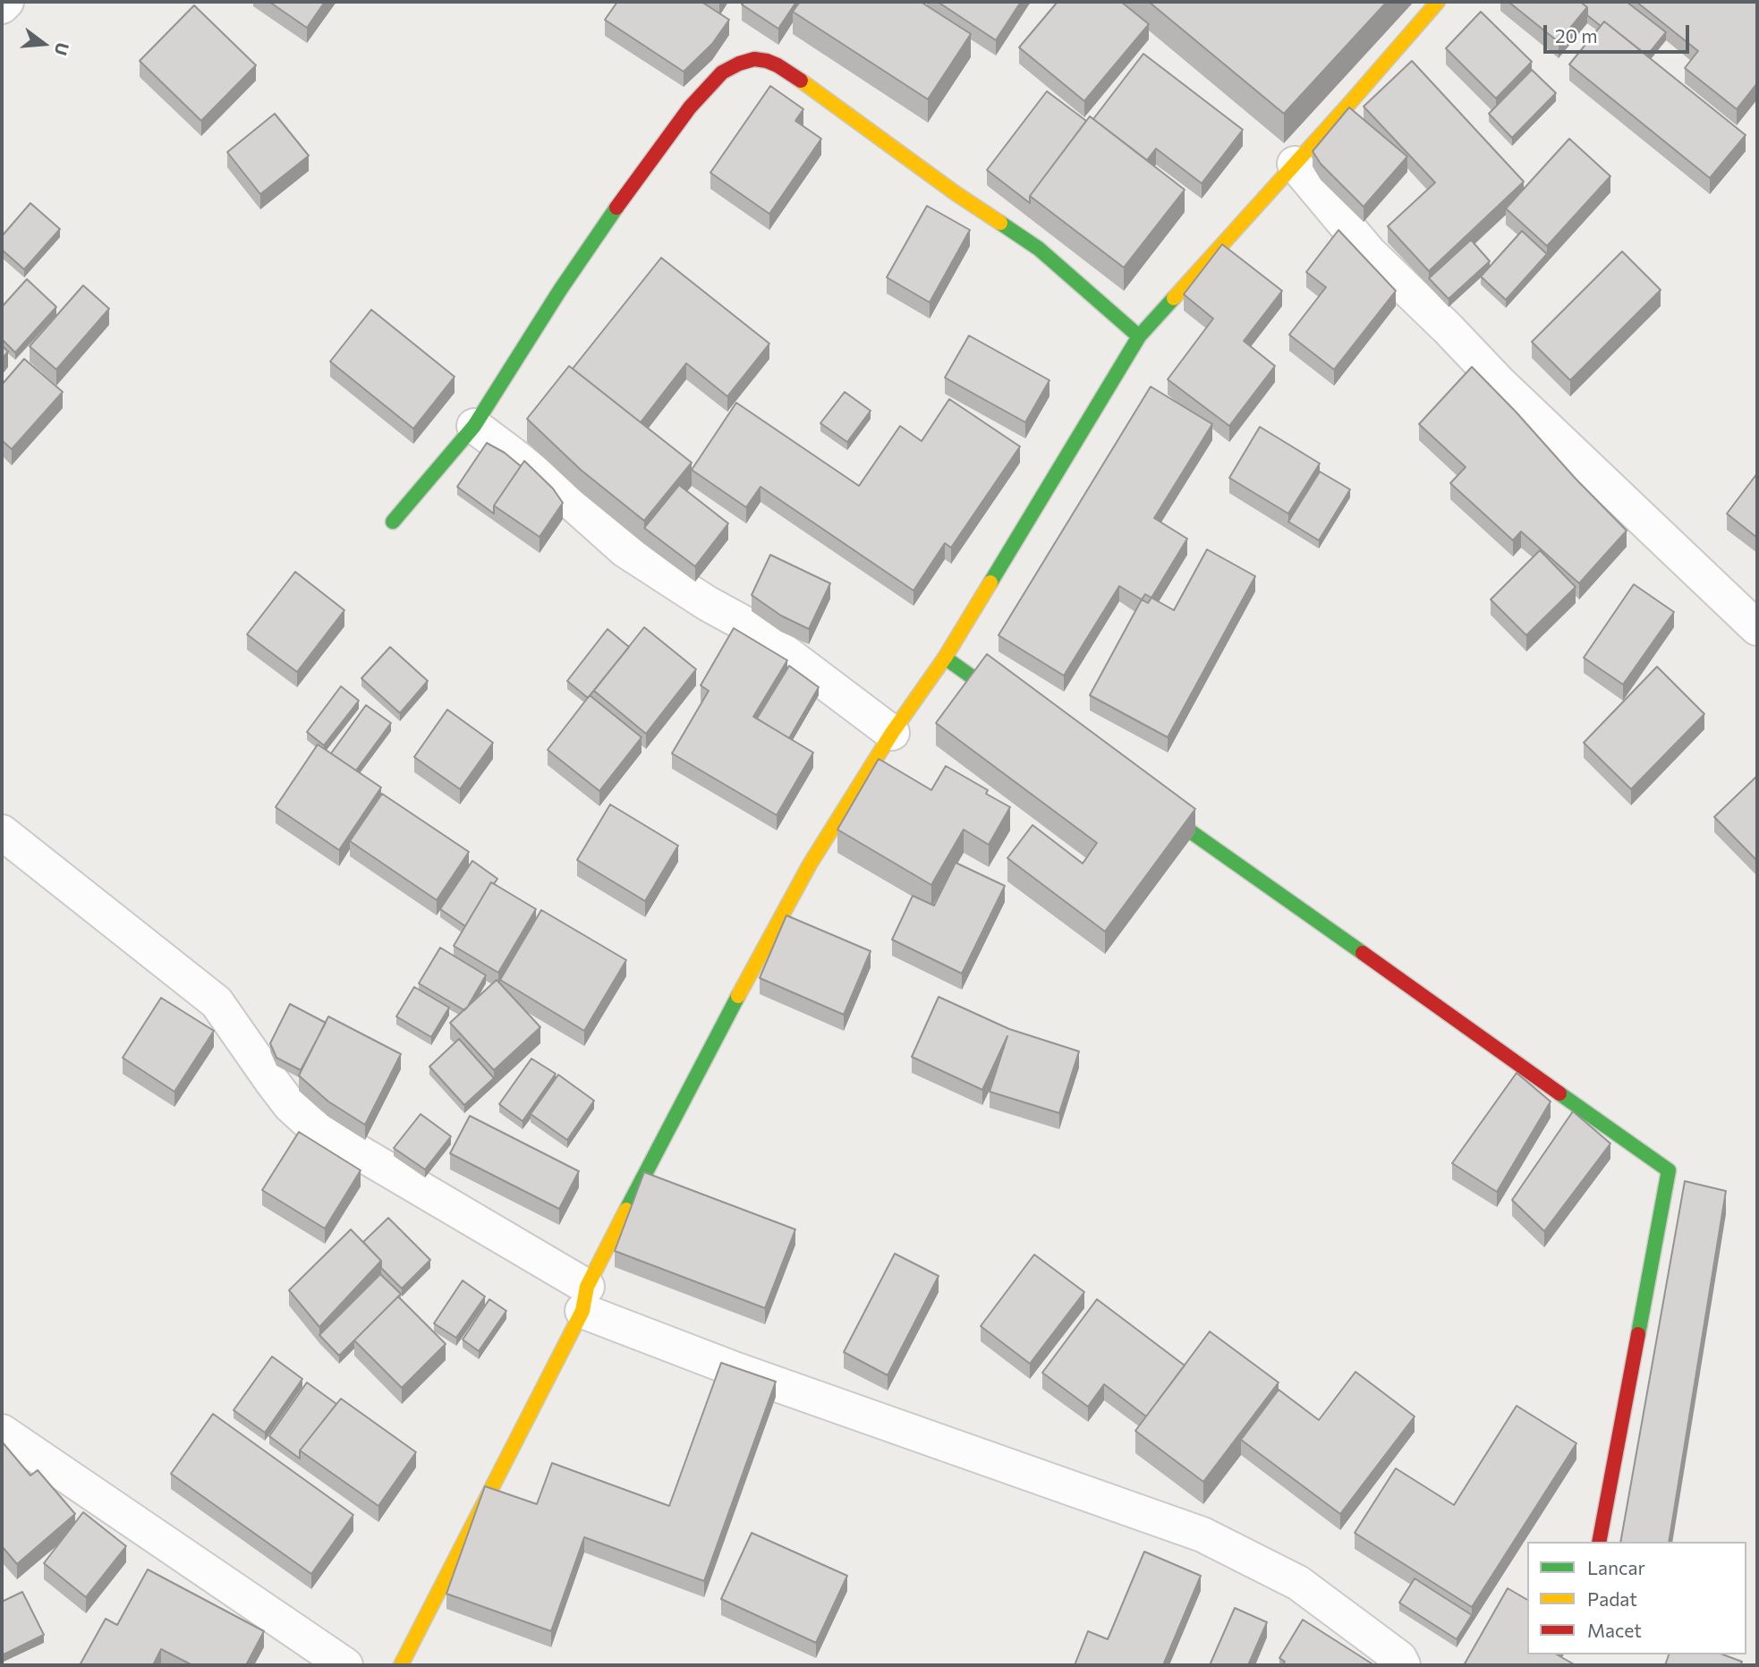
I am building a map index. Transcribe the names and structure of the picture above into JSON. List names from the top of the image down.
{
  "legend": ["Lancar", "Padat", "Macet"],
  "scale_bar": "20 m",
  "north": "right"
}
